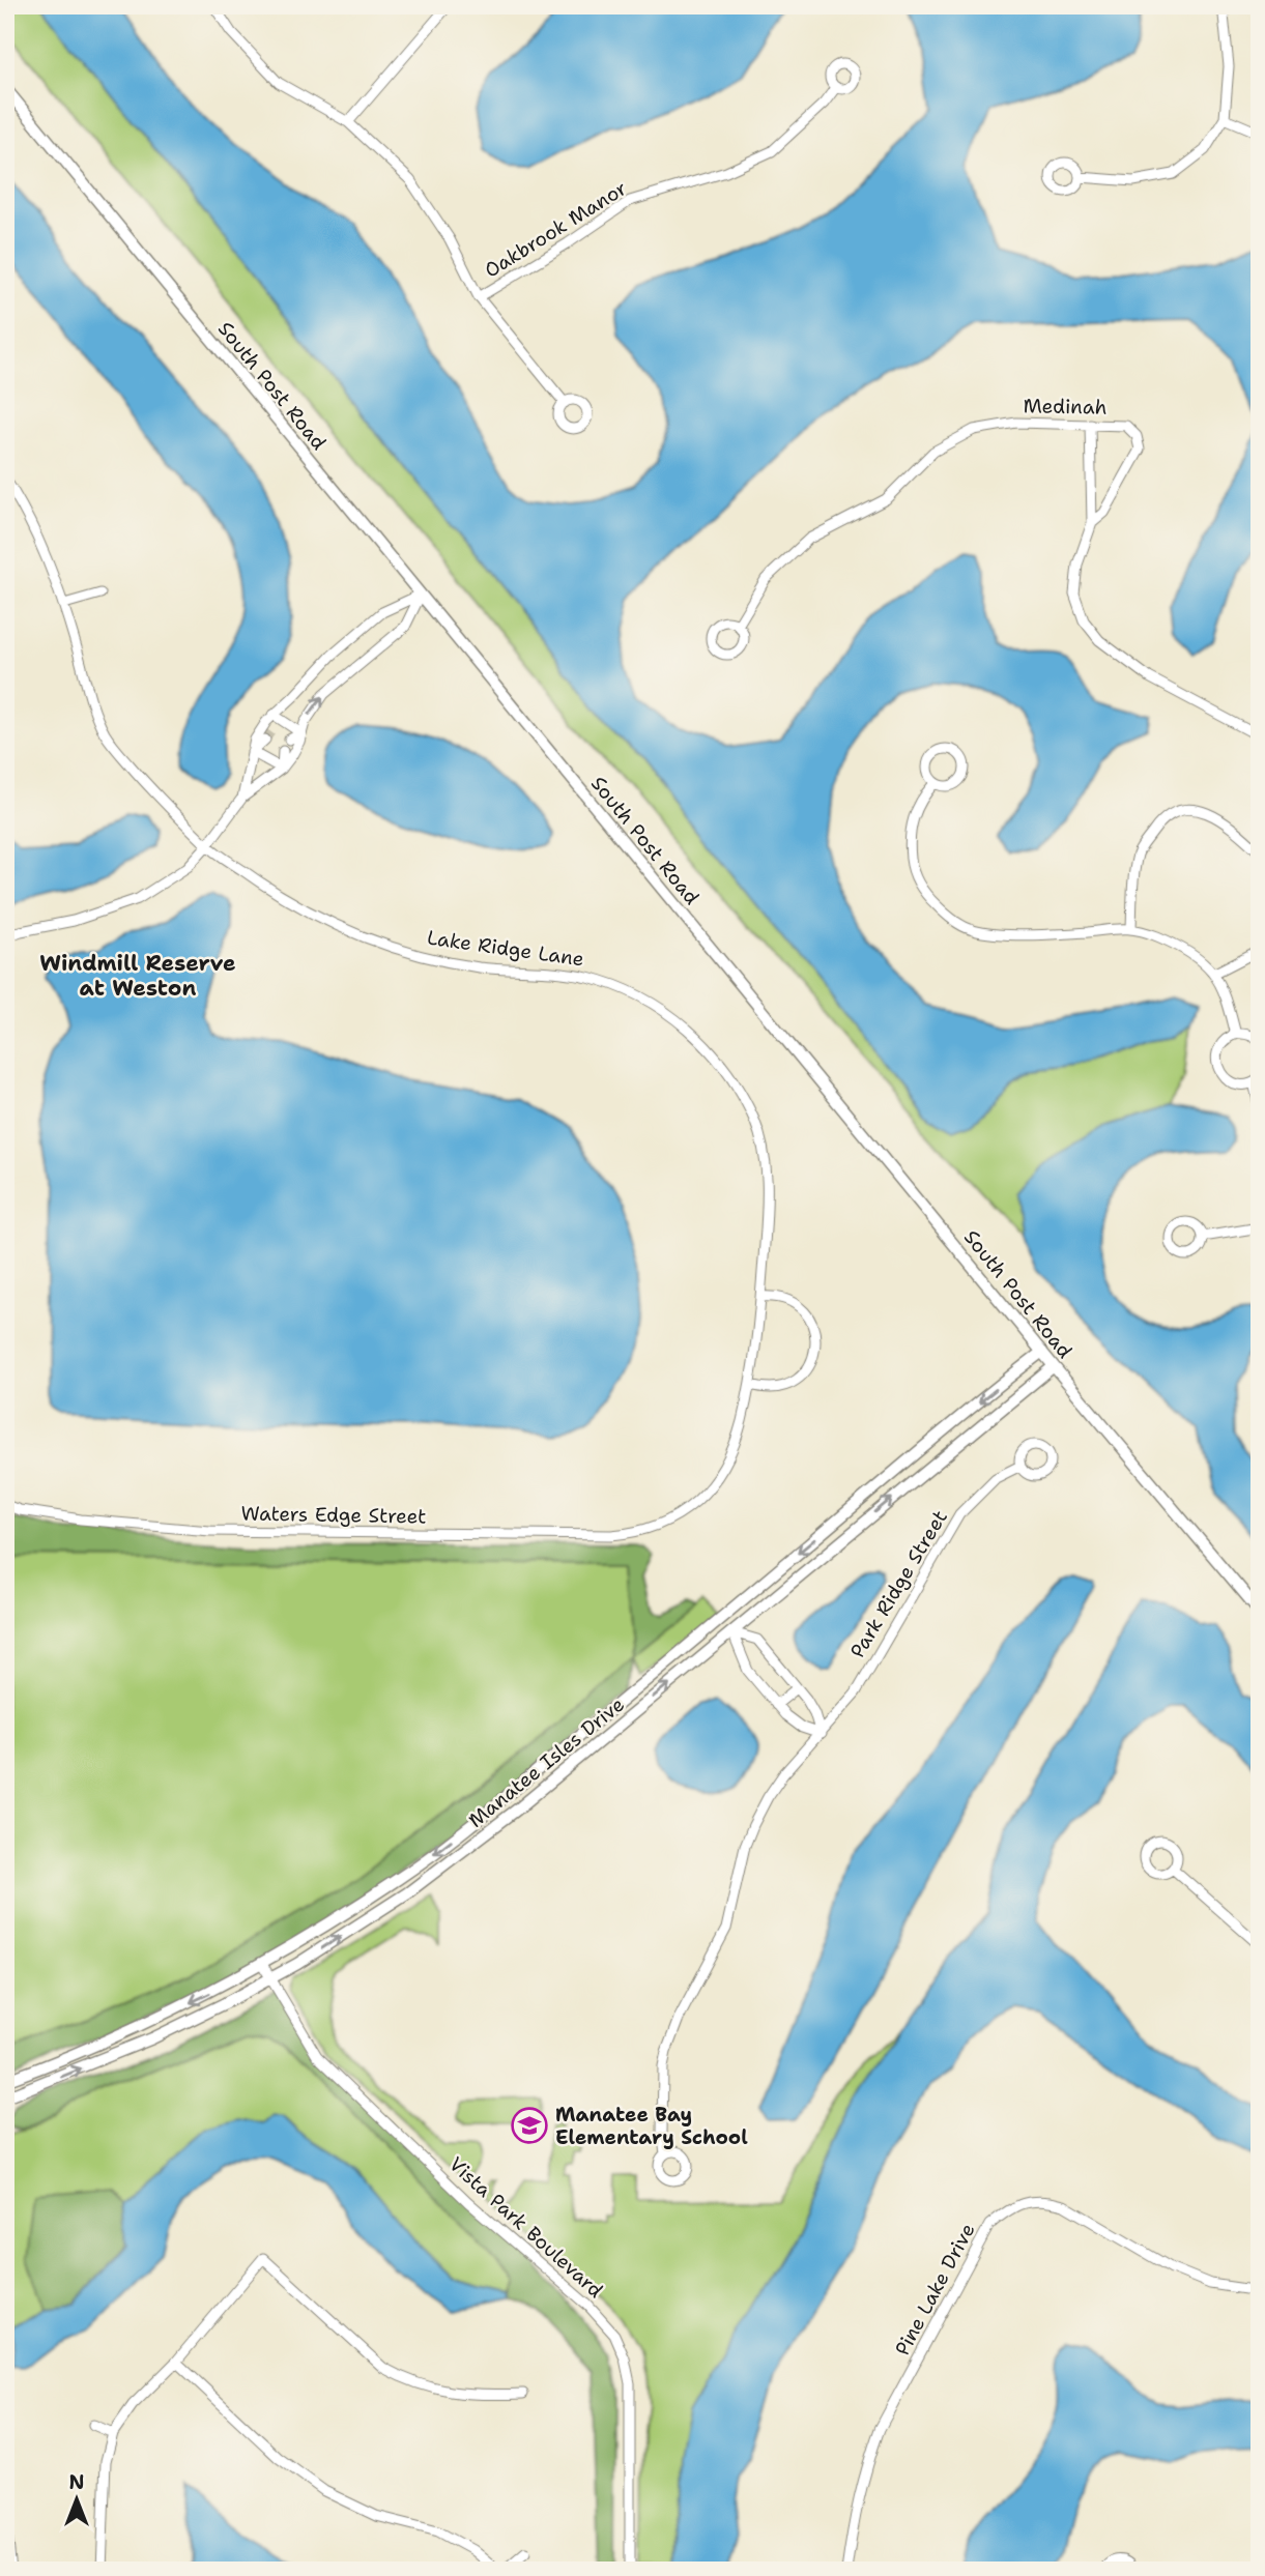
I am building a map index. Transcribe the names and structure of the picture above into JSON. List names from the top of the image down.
{
  "streets": {
    "street": [
      "Oakbrook Manor",
      "South Post Road",
      "Medinah",
      "Lake Ridge Lane",
      "Waters Edge Street",
      "Park Ridge Street",
      "Manatee Isles Drive",
      "Vista Park Boulevard",
      "Pine Lake Drive"
    ]
  },
  "crossings": [
    ["South Post Road", "Manatee Isles Drive"],
    ["Lake Ridge Lane", "Waters Edge Street"],
    ["Manatee Isles Drive", "Vista Park Boulevard"]
  ],
  "districts": ["Windmill Reserve at Weston"],
  "places": {
    "school or university": ["Manatee Bay Elementary School"]
  },
  "north": "top"
}
